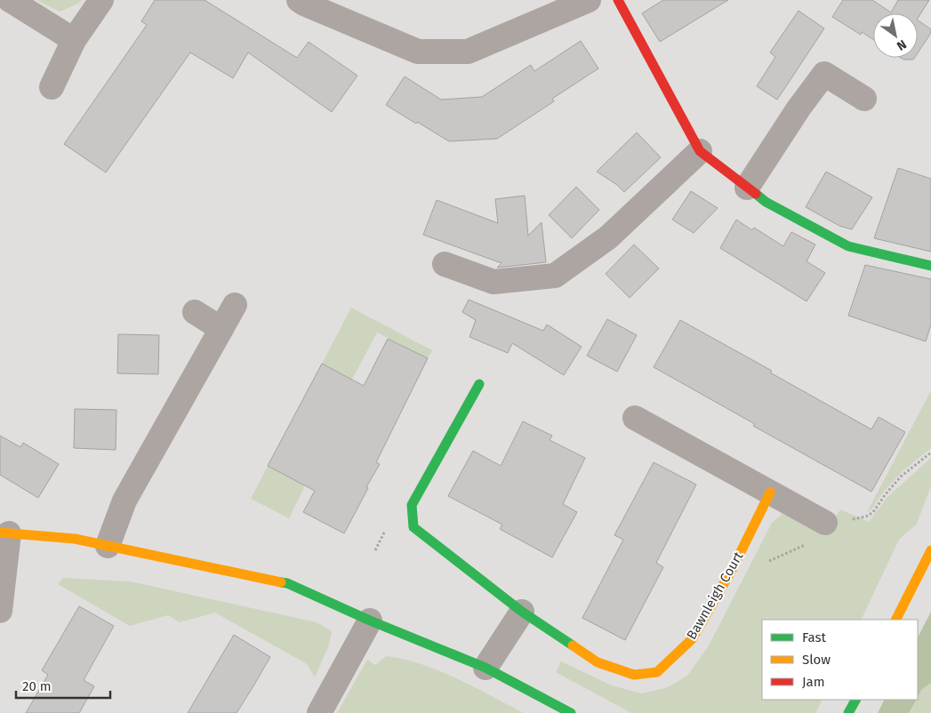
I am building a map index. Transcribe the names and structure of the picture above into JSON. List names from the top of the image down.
{
  "streets": {
    "street": ["Bawnleigh Court"]
  },
  "legend": ["Fast", "Slow", "Jam"],
  "scale_bar": "20 m",
  "north": "bottom right"
}
